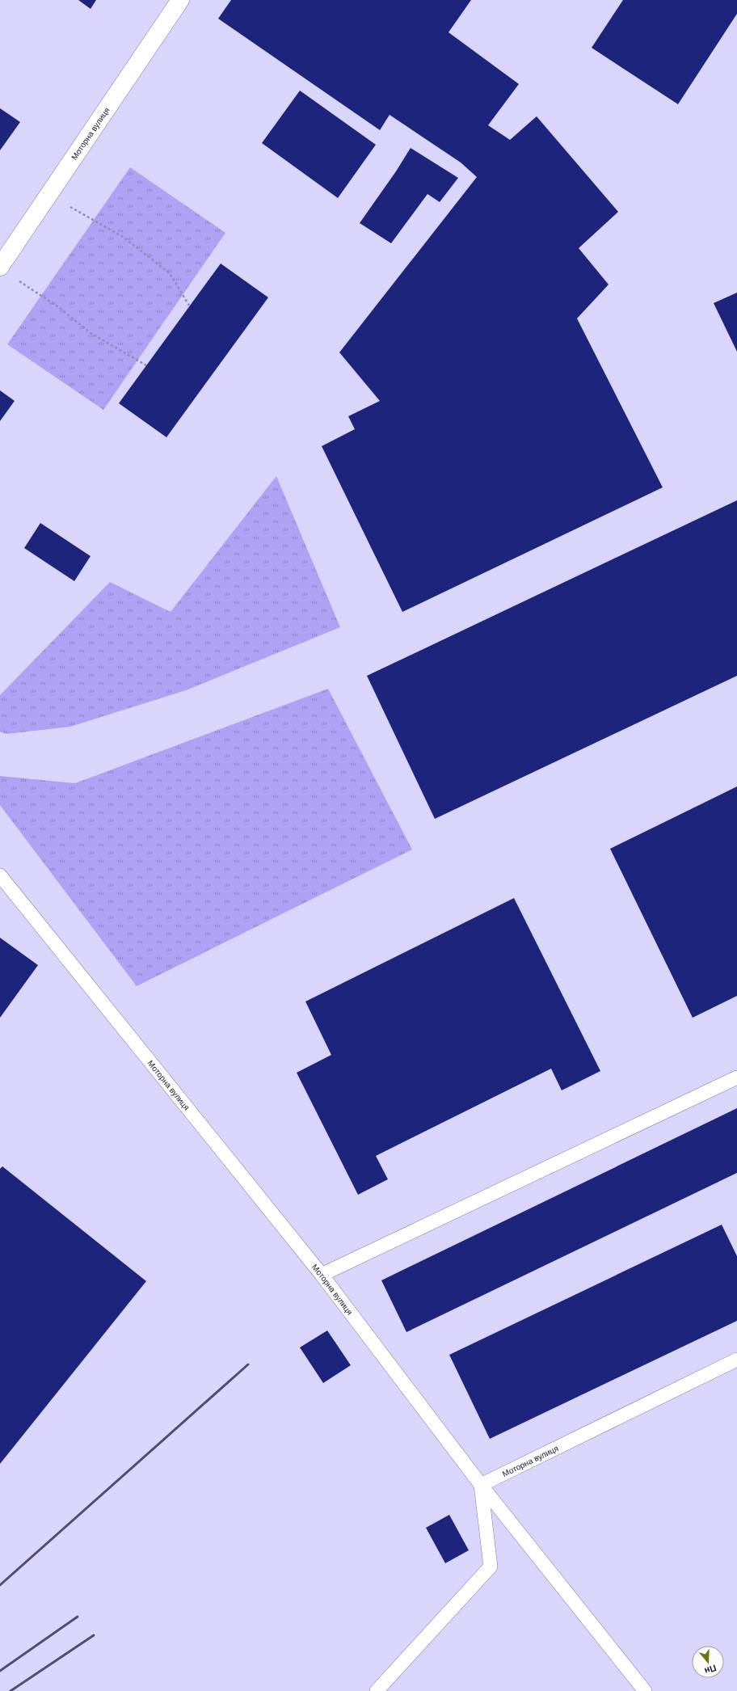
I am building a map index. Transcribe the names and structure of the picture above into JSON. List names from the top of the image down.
{
  "streets": {
    "street": ["Моторна вулиця"]
  },
  "north": "bottom"
}
